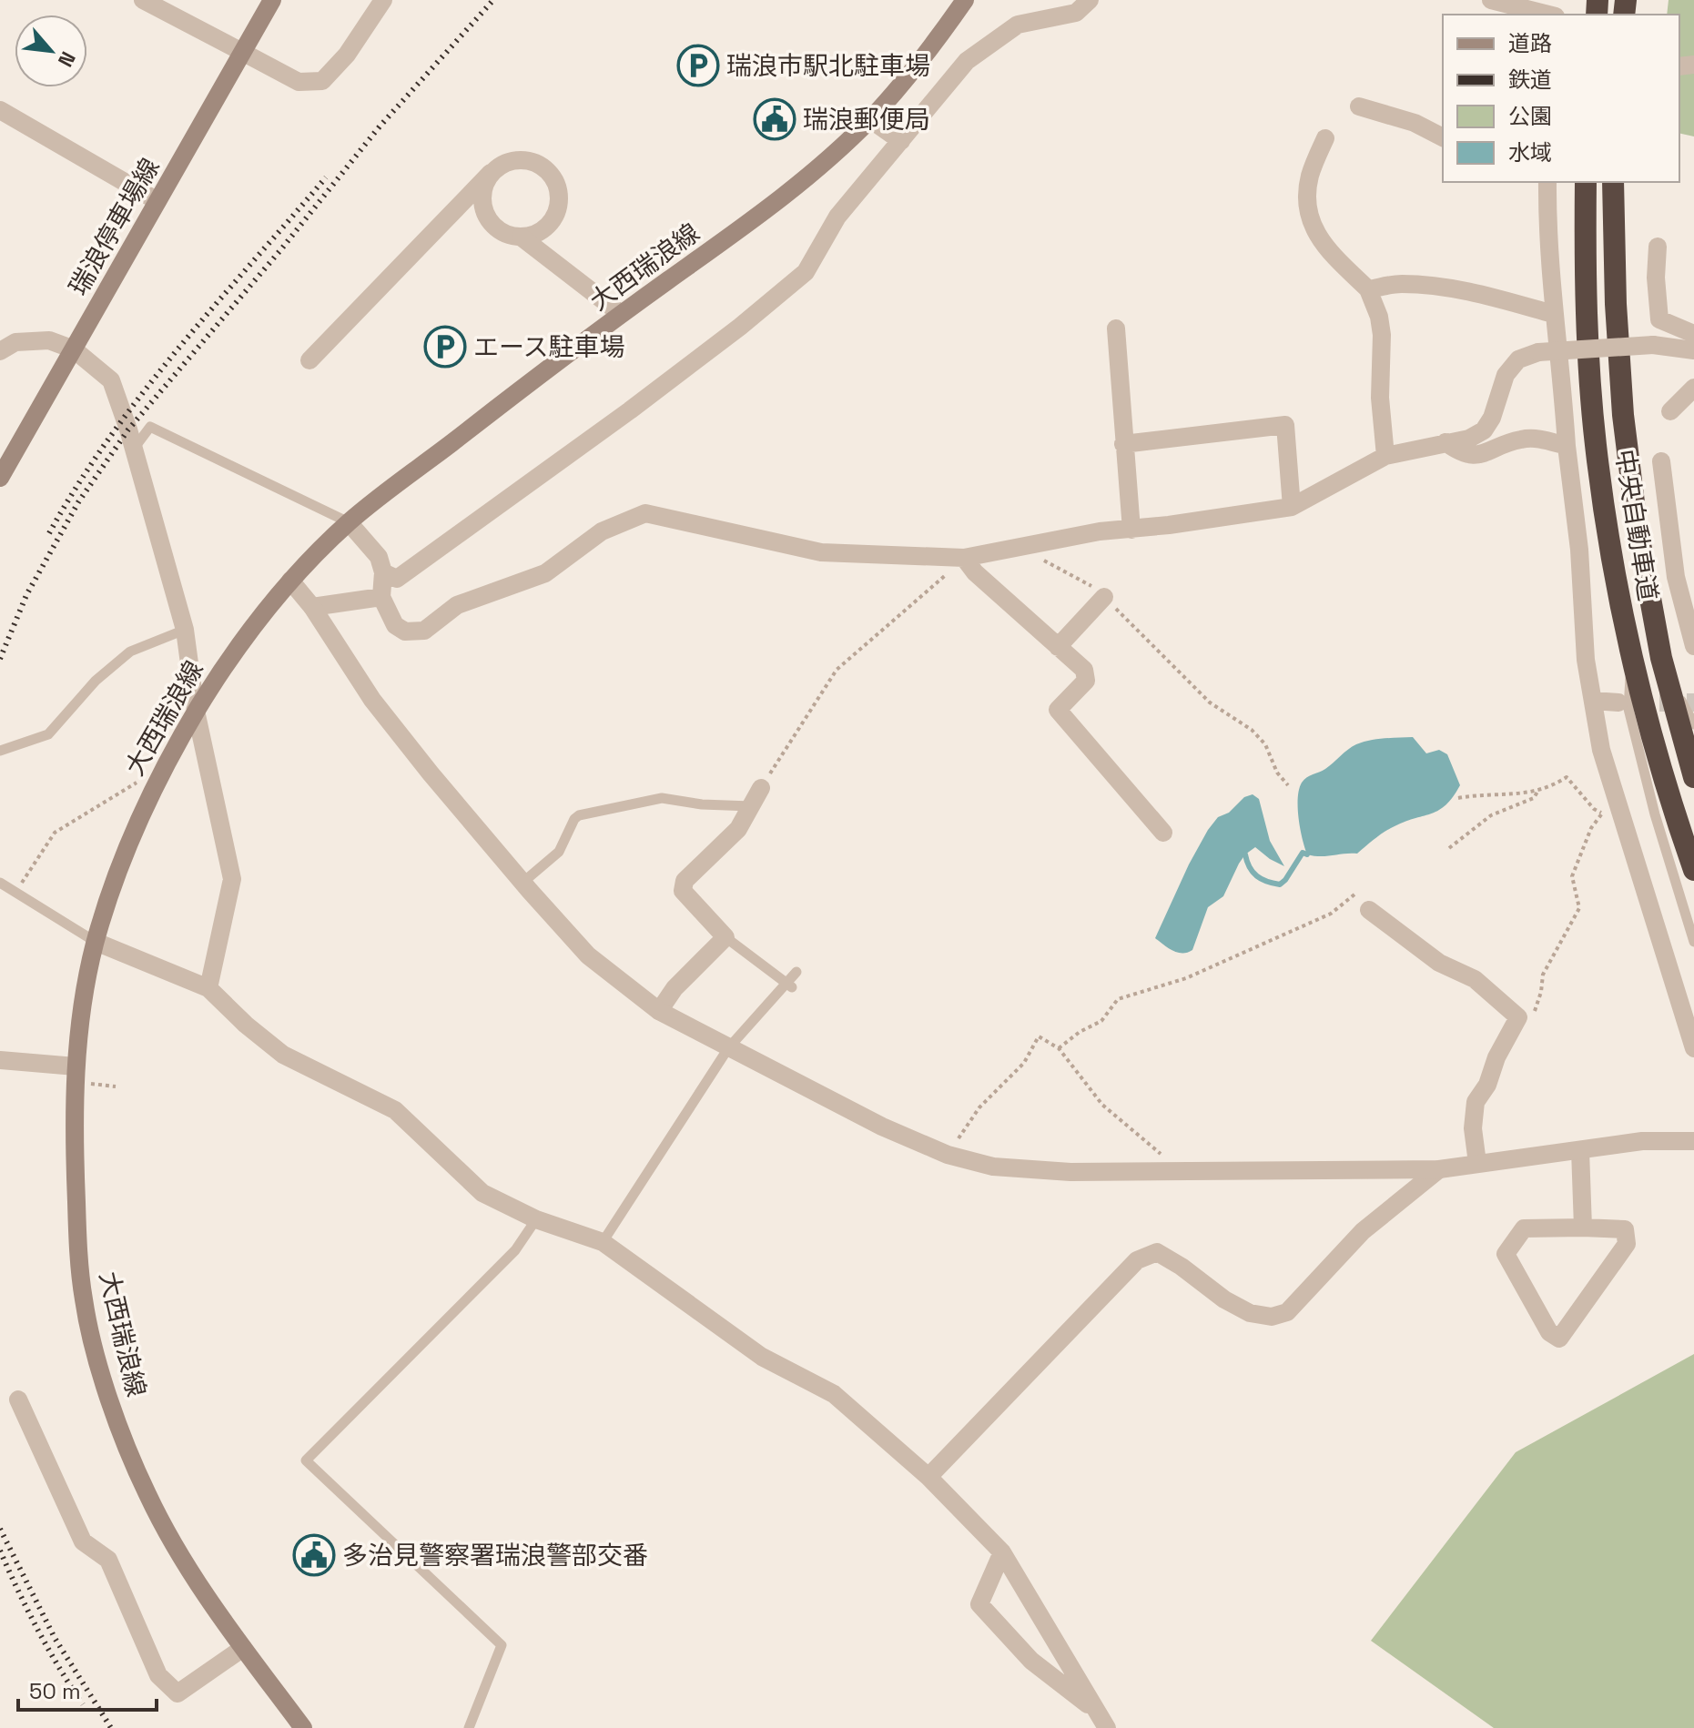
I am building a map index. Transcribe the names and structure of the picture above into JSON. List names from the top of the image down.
{
  "streets": {
    "highway": ["中央自動車道"],
    "main road": ["瑞浪停車場線", "大西瑞浪線"]
  },
  "places": {
    "parking": ["瑞浪市駅北駐車場", "エース駐車場"],
    "public building": ["瑞浪郵便局", "多治見警察署瑞浪警部交番"]
  },
  "legend": [
    "道路",
    "鉄道",
    "公園",
    "水域"
  ],
  "scale_bar": "50 m",
  "north": "bottom right"
}
